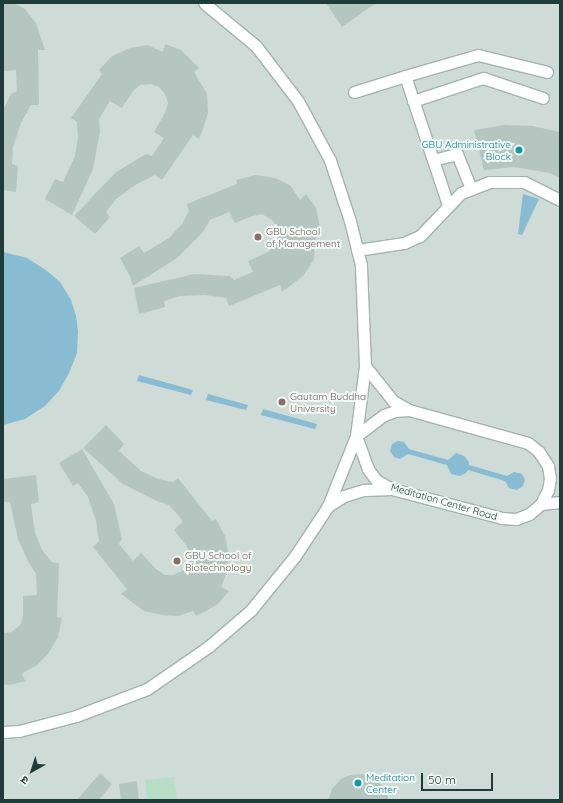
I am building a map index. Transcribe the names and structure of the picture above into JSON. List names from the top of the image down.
{
  "streets": {
    "lane": ["Meditation Center Road"]
  },
  "places": [
    "GBU Administrative Block",
    "GBU School of Management",
    "Gautam Buddha University",
    "GBU School of Biotechnology",
    "Meditation Center"
  ],
  "scale_bar": "50 m",
  "north": "bottom left"
}
